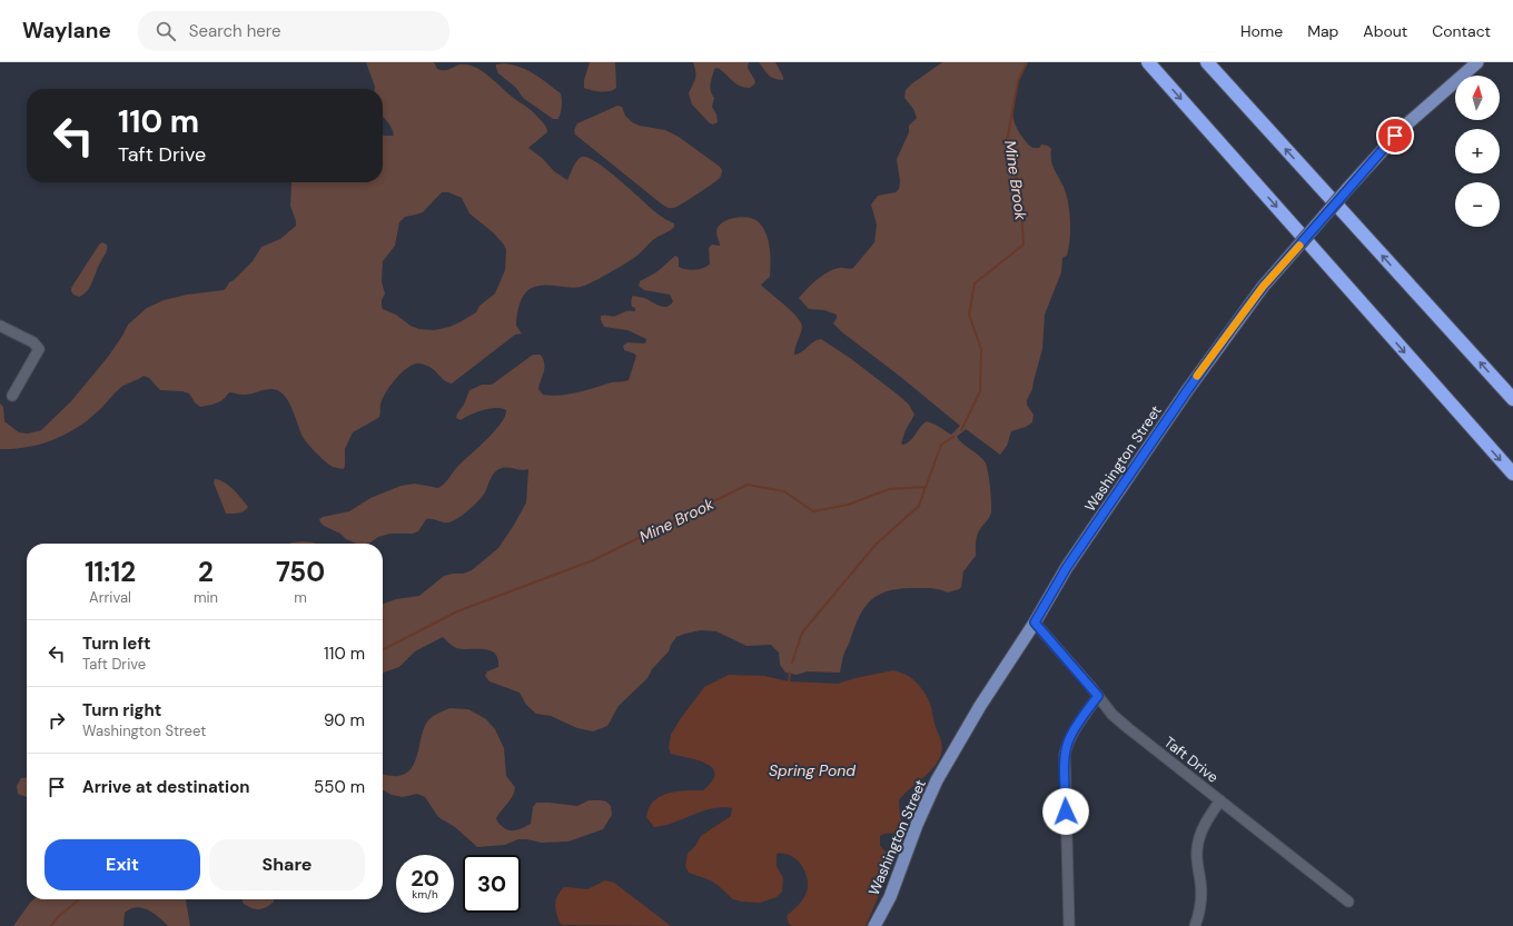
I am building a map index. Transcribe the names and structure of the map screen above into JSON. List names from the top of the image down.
{
  "streets": {
    "main road": ["Washington Street"],
    "street": ["Taft Drive"]
  },
  "crossings": [
    ["Washington Street", "Taft Drive"]
  ],
  "water": ["Mine Brook", "Spring Pond"],
  "north": "top",
  "page": {
    "header": "Waylane",
    "search": "Search here",
    "nav": [
      "Home",
      "Map",
      "About",
      "Contact"
    ],
    "map_buttons": ["+", "−"],
    "turn": ["110 m", "Taft Drive"],
    "eta": [
      "11:12",
      "Arrival",
      "2",
      "min",
      "750",
      "m"
    ],
    "list": [
      {
        "name": "Turn left",
        "note": "Taft Drive",
        "value": "110 m"
      },
      {
        "name": "Turn right",
        "note": "Washington Street",
        "value": "90 m"
      },
      {
        "name": "Arrive at destination",
        "value": "550 m"
      }
    ],
    "buttons": ["Exit", "Share"],
    "speed": "20 km/h",
    "limit": "30"
  }
}
